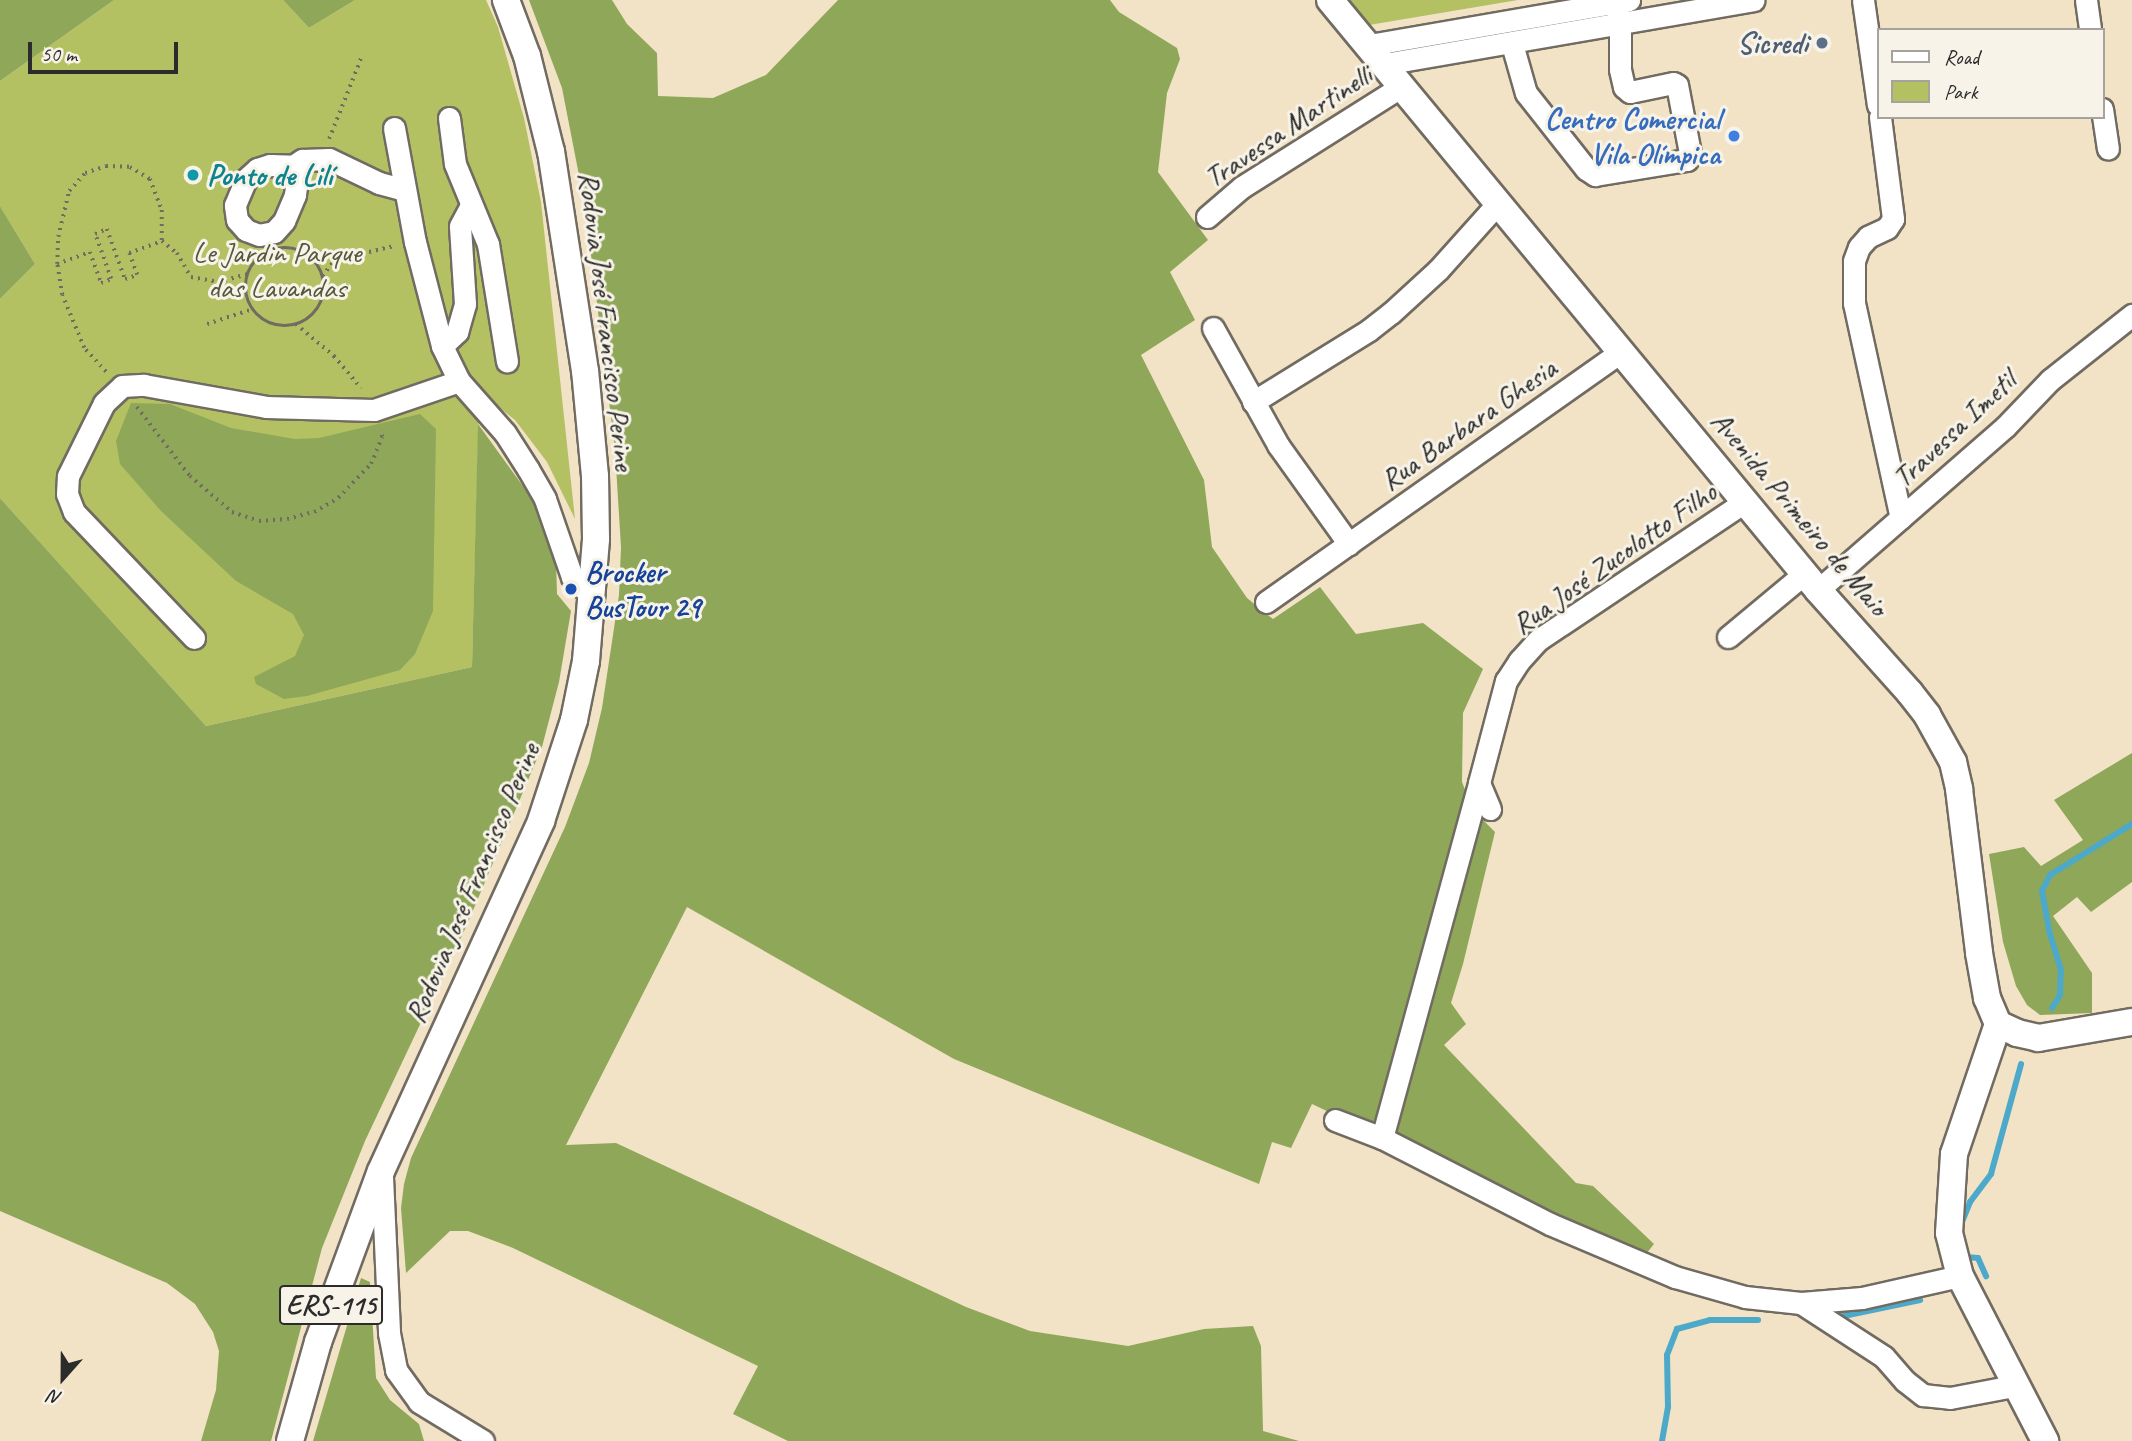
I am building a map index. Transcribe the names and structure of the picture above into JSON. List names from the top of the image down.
{
  "streets": {
    "main road": ["Rodovia José Francisco Perine", "Avenida Primeiro de Maio", "ERS-115"],
    "street": [
      "Travessa Martinelli",
      "Rua Barbara Ghesia",
      "Travessa Imetil",
      "Rua José Zucolotto Filho"
    ]
  },
  "crossings": [
    ["Travessa Martinelli", "Avenida Primeiro de Maio"],
    ["Rua Barbara Ghesia", "Avenida Primeiro de Maio"],
    ["Travessa Imetil", "Avenida Primeiro de Maio"],
    ["Avenida Primeiro de Maio", "Rua José Zucolotto Filho"]
  ],
  "parks": ["Le Jardin Parque das Lavandas"],
  "places": [
    "Sicredi",
    "Centro Comercial Vila Olímpica",
    "Ponto de Lilí",
    "Brocker BusTour 29"
  ],
  "legend": ["Road", "Park"],
  "scale_bar": "50 m",
  "north": "bottom"
}
